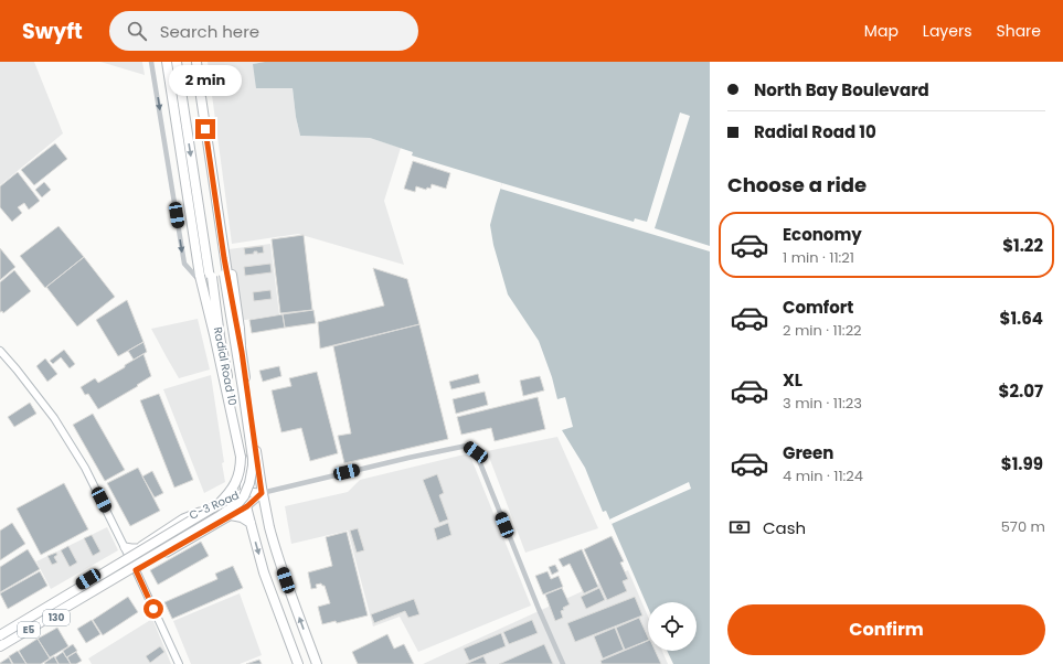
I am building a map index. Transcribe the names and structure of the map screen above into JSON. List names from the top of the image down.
{
  "streets": {
    "highway": ["Radial Road 10", "E5"],
    "main road": ["C-3 Road", "130"]
  },
  "crossings": [
    ["Radial Road 10", "C-3 Road"],
    ["C-3 Road", "130"],
    ["130", "E5"]
  ],
  "page": {
    "header": "Swyft",
    "search": "Search here",
    "nav": ["Map", "Layers", "Share"],
    "banner": ["North Bay Boulevard", "Radial Road 10"],
    "bubble": "2 min",
    "heading": "Choose a ride",
    "list": [
      {
        "name": "Economy",
        "note": "1 min · 11:21",
        "value": "$1.22"
      },
      {
        "name": "Comfort",
        "note": "2 min · 11:22",
        "value": "$1.64"
      },
      {
        "name": "XL",
        "note": "3 min · 11:23",
        "value": "$2.07"
      },
      {
        "name": "Green",
        "note": "4 min · 11:24",
        "value": "$1.99"
      }
    ],
    "pay": ["Cash", "570 m"],
    "buttons": "Confirm"
  }
}
